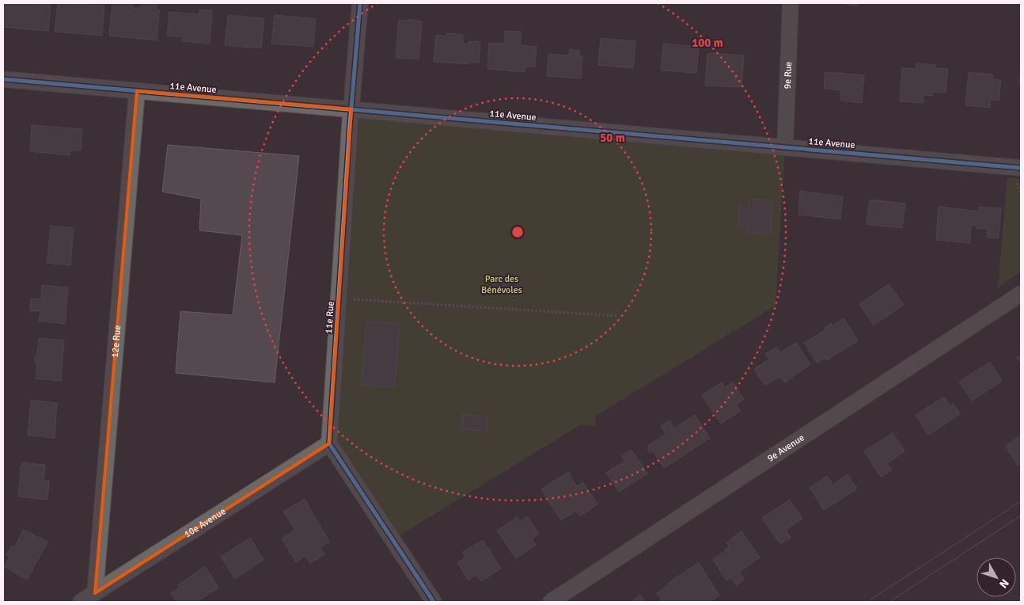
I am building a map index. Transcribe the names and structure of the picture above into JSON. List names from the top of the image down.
{
  "streets": {
    "street": [
      "9e Rue",
      "11e Avenue",
      "11e Rue",
      "12e Rue",
      "9e Avenue",
      "10e Avenue"
    ]
  },
  "crossings": [
    ["9e Rue", "11e Avenue"],
    ["11e Avenue", "11e Rue"],
    ["11e Avenue", "12e Rue"],
    ["11e Rue", "10e Avenue"],
    ["12e Rue", "10e Avenue"]
  ],
  "parks": ["Parc des Bénévoles"],
  "north": "bottom right",
  "rings": ["100 m", "50 m"]
}
